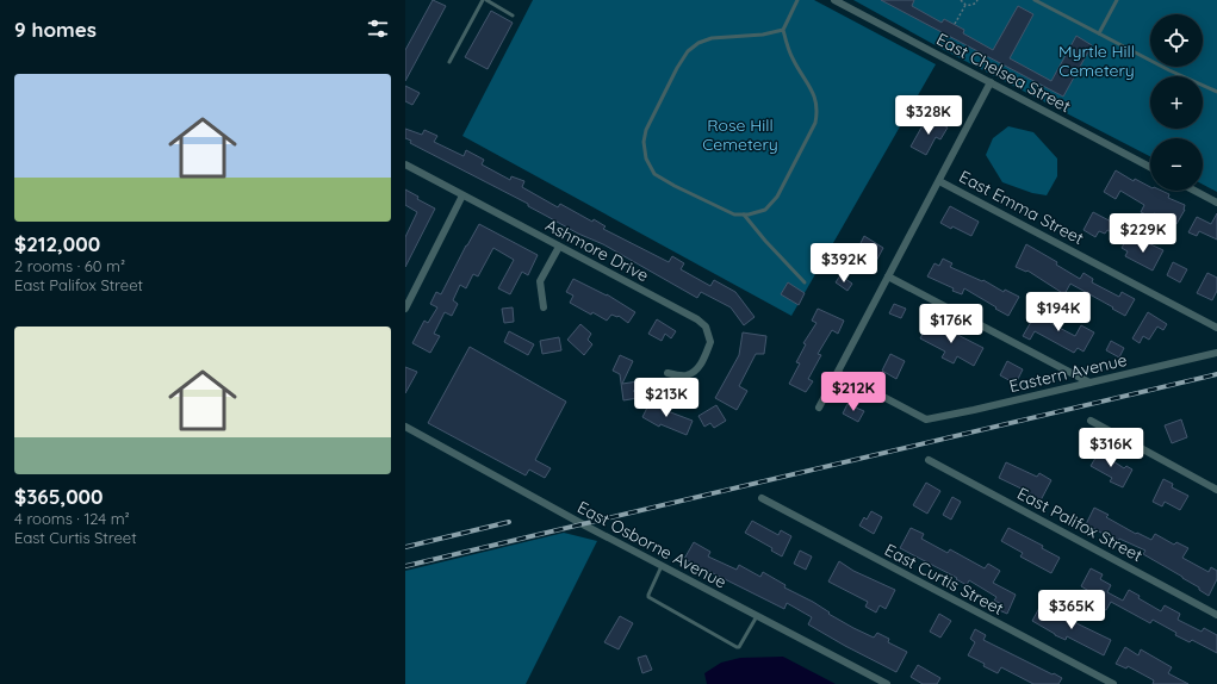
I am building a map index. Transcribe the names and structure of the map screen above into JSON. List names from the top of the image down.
{
  "streets": {
    "street": [
      "East Chelsea Street",
      "East Emma Street",
      "Ashmore Drive",
      "Eastern Avenue",
      "East Palifox Street",
      "East Osborne Avenue",
      "East Curtis Street"
    ]
  },
  "parks": ["Myrtle Hill Cemetery", "Rose Hill Cemetery"],
  "page": {
    "heading": "9 homes",
    "map_buttons": ["+", "−"],
    "list": [
      {
        "name": "$212,000",
        "note": "2 rooms · 60 m² · East Palifox Street"
      },
      {
        "name": "$365,000",
        "note": "4 rooms · 124 m² · East Curtis Street"
      }
    ],
    "price": [
      "$328K",
      "$229K",
      "$392K",
      "$194K",
      "$176K",
      "$212K",
      "$213K",
      "$316K",
      "$365K"
    ]
  }
}
